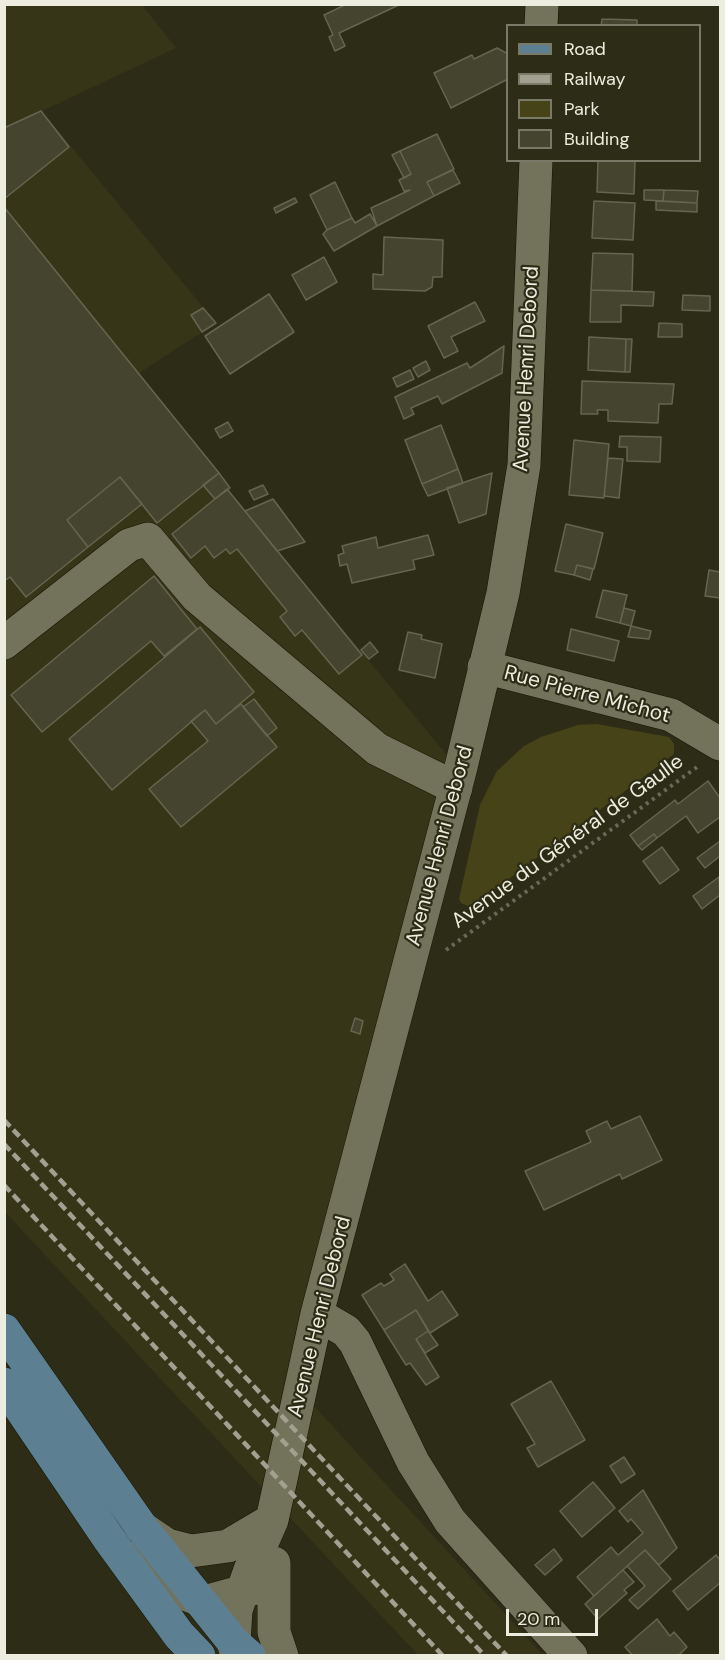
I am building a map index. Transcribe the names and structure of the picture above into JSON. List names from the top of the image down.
{
  "streets": {
    "street": ["Avenue Henri Debord", "Rue Pierre Michot"],
    "path": ["Avenue du Général de Gaulle"]
  },
  "crossings": [
    ["Avenue Henri Debord", "Rue Pierre Michot"],
    ["Rue Pierre Michot", "Avenue du Général de Gaulle"]
  ],
  "legend": [
    "Road",
    "Railway",
    "Park",
    "Building"
  ],
  "scale_bar": "20 m"
}
